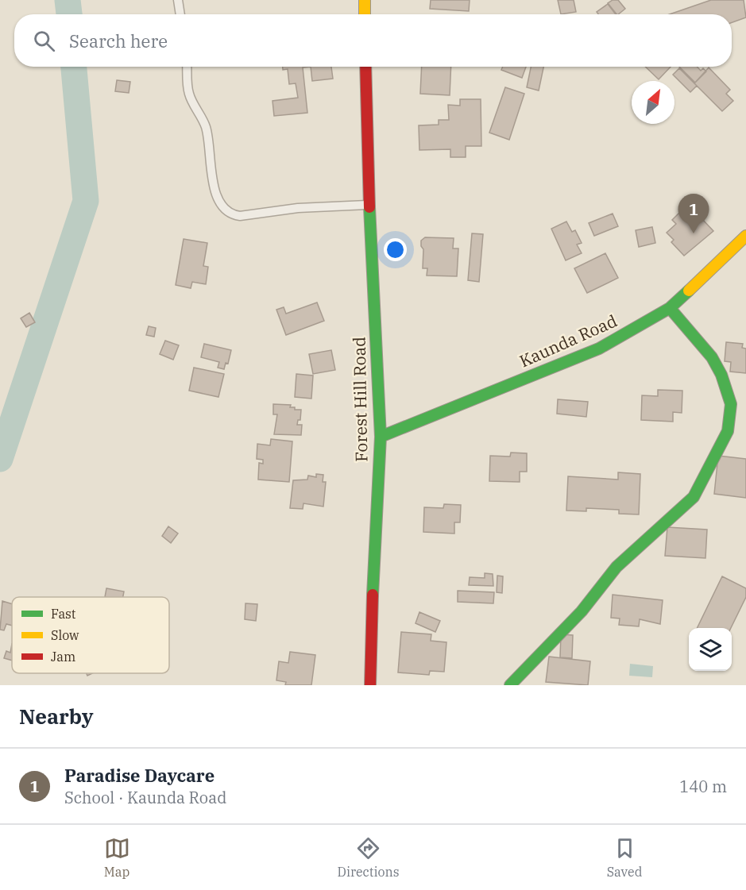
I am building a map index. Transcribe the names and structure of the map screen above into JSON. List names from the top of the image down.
{
  "streets": {
    "street": ["Kaunda Road", "Forest Hill Road"]
  },
  "crossings": [
    ["Kaunda Road", "Forest Hill Road"]
  ],
  "legend": ["Fast", "Slow", "Jam"],
  "north": "top right",
  "page": {
    "search": "Search here",
    "pins": "1",
    "heading": "Nearby",
    "list": [
      {
        "mark": "1",
        "name": "Paradise Daycare",
        "note": "School · Kaunda Road",
        "value": "140 m"
      }
    ],
    "nav": ["Map", "Directions", "Saved"]
  }
}
